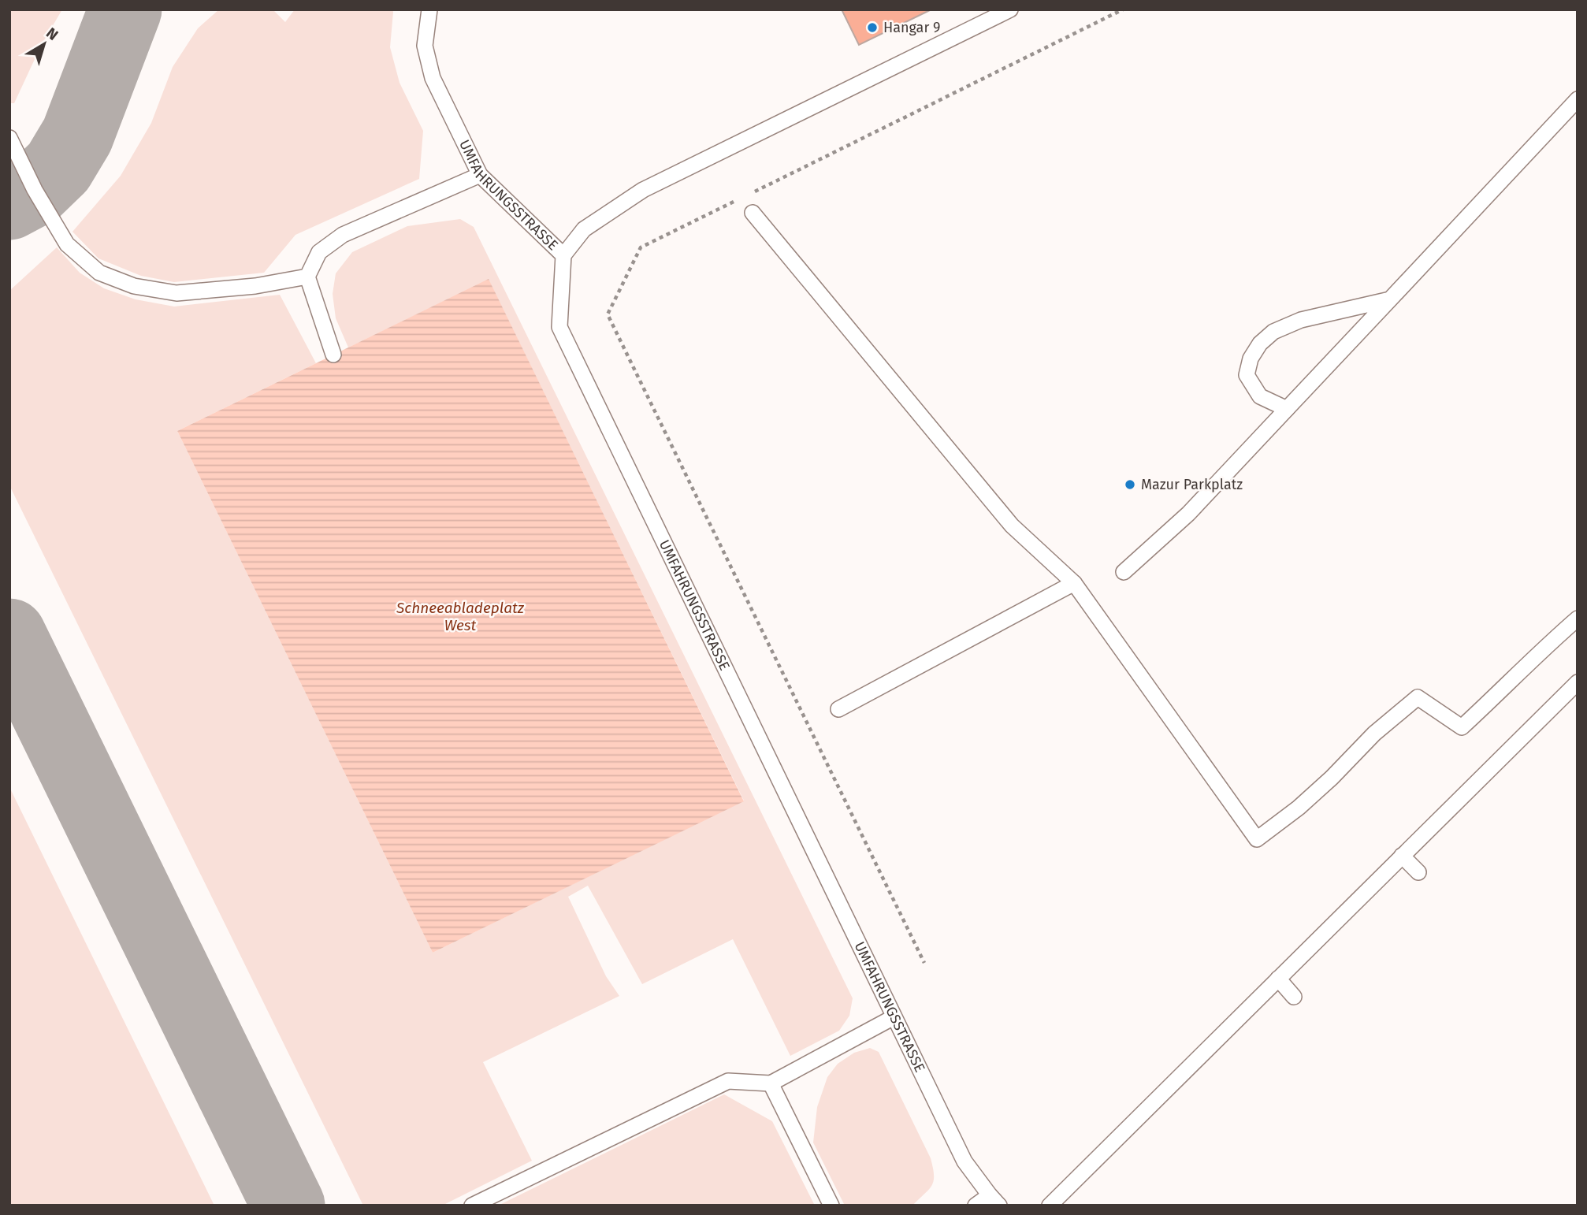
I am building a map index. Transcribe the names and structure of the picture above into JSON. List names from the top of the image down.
{
  "streets": {
    "lane": ["UMFAHRUNGSSTRASSE"]
  },
  "water": ["Schneeabladeplatz West"],
  "places": ["Hangar 9", "Mazur Parkplatz"],
  "north": "top right"
}
